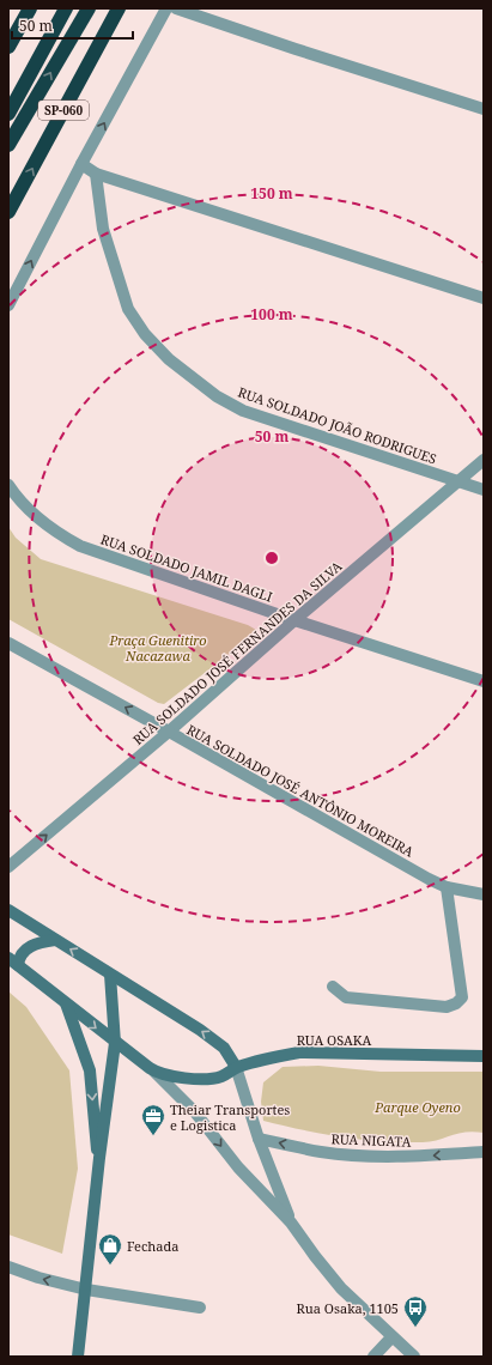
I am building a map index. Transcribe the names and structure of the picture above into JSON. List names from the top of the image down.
{
  "streets": {
    "highway": ["SP-060"],
    "main road": ["RUA OSAKA"],
    "street": [
      "RUA SOLDADO JOÃO RODRIGUES",
      "RUA SOLDADO JAMIL DAGLI",
      "RUA SOLDADO JOSÉ FERNANDES DA SILVA",
      "RUA SOLDADO JOSÉ ANTÔNIO MOREIRA",
      "RUA NIGATA"
    ]
  },
  "crossings": [
    ["RUA SOLDADO JOÃO RODRIGUES", "RUA SOLDADO JOSÉ FERNANDES DA SILVA"],
    ["RUA SOLDADO JAMIL DAGLI", "RUA SOLDADO JOSÉ FERNANDES DA SILVA"],
    ["RUA SOLDADO JOSÉ FERNANDES DA SILVA", "RUA SOLDADO JOSÉ ANTÔNIO MOREIRA"]
  ],
  "one_way": ["RUA NIGATA"],
  "parks": ["Praça Guenitiro Nacazawa", "Parque Oyeno"],
  "places": {
    "office": ["Theiar Transportes e Logistica"],
    "shop": ["Fechada"],
    "bus stop": ["Rua Osaka, 1105"]
  },
  "scale_bar": "50 m",
  "rings": ["150 m", "100 m", "50 m"]
}
